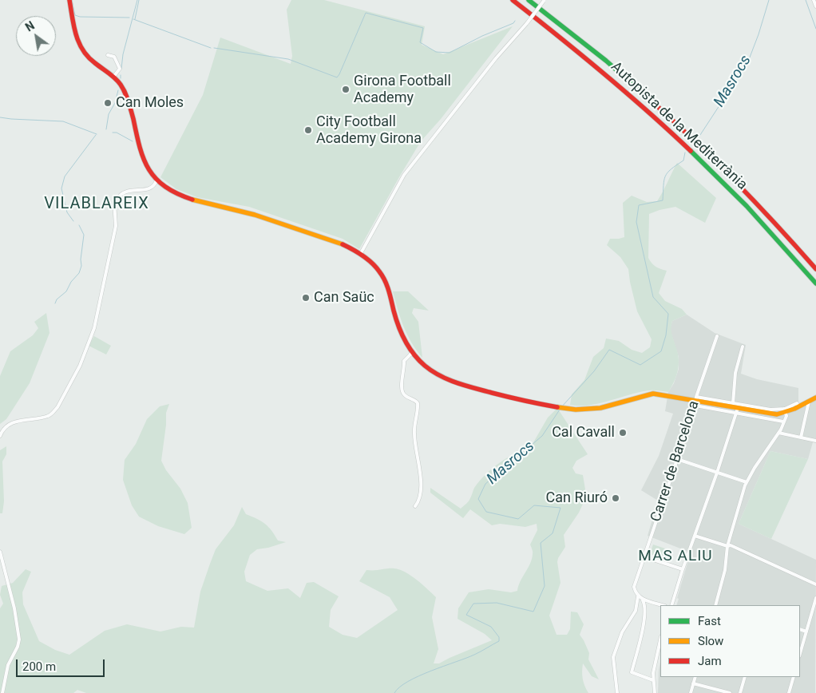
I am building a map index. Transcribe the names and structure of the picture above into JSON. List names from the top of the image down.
{
  "streets": {
    "main road": ["Autopista de la Mediterrània"],
    "street": ["Carrer de Barcelona"]
  },
  "districts": ["VILABLAREIX", "MAS ALIU"],
  "water": ["Masrocs"],
  "places": [
    "Girona Football Academy",
    "Can Moles",
    "City Football Academy Girona",
    "Can Saüc",
    "Cal Cavall",
    "Can Riuró"
  ],
  "legend": ["Fast", "Slow", "Jam"],
  "scale_bar": "200 m",
  "north": "top left"
}
